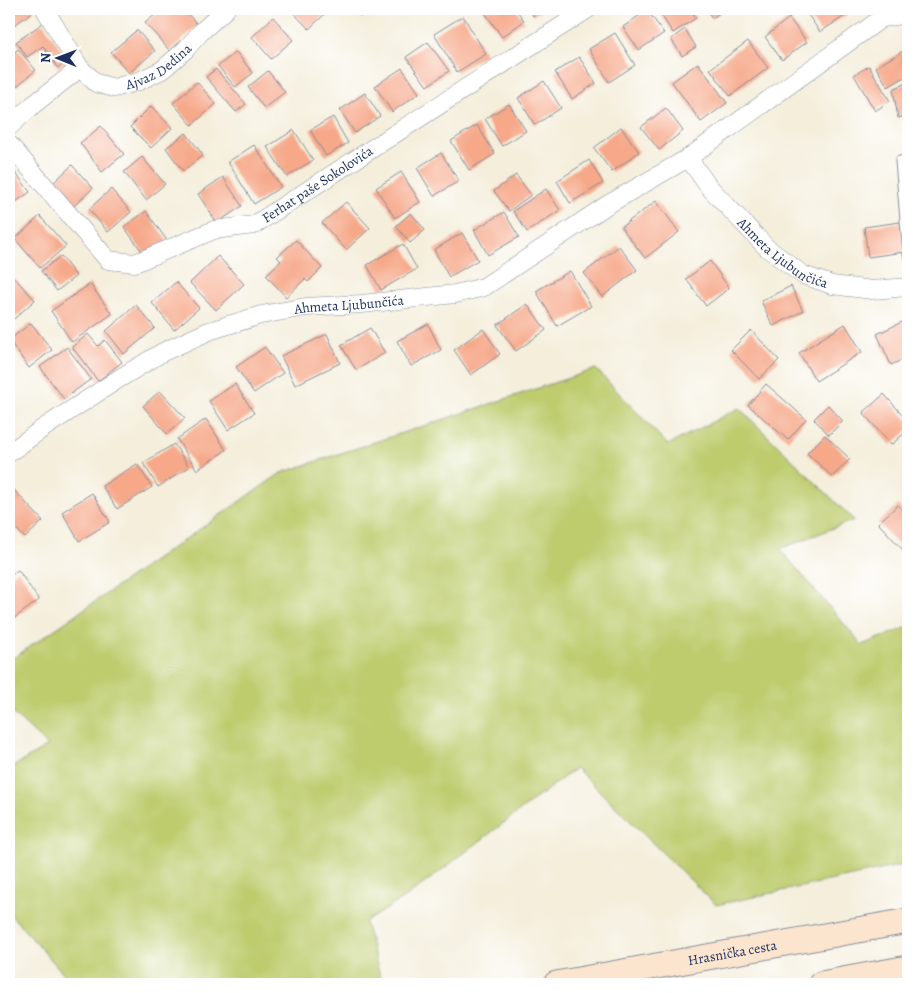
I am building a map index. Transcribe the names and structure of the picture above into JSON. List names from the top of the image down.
{
  "streets": {
    "main road": ["Hrasnička cesta"],
    "street": ["Ajvaz Dedina", "Ferhat paše Sokolovića", "Ahmeta Ljubunčića"]
  },
  "north": "left"
}
